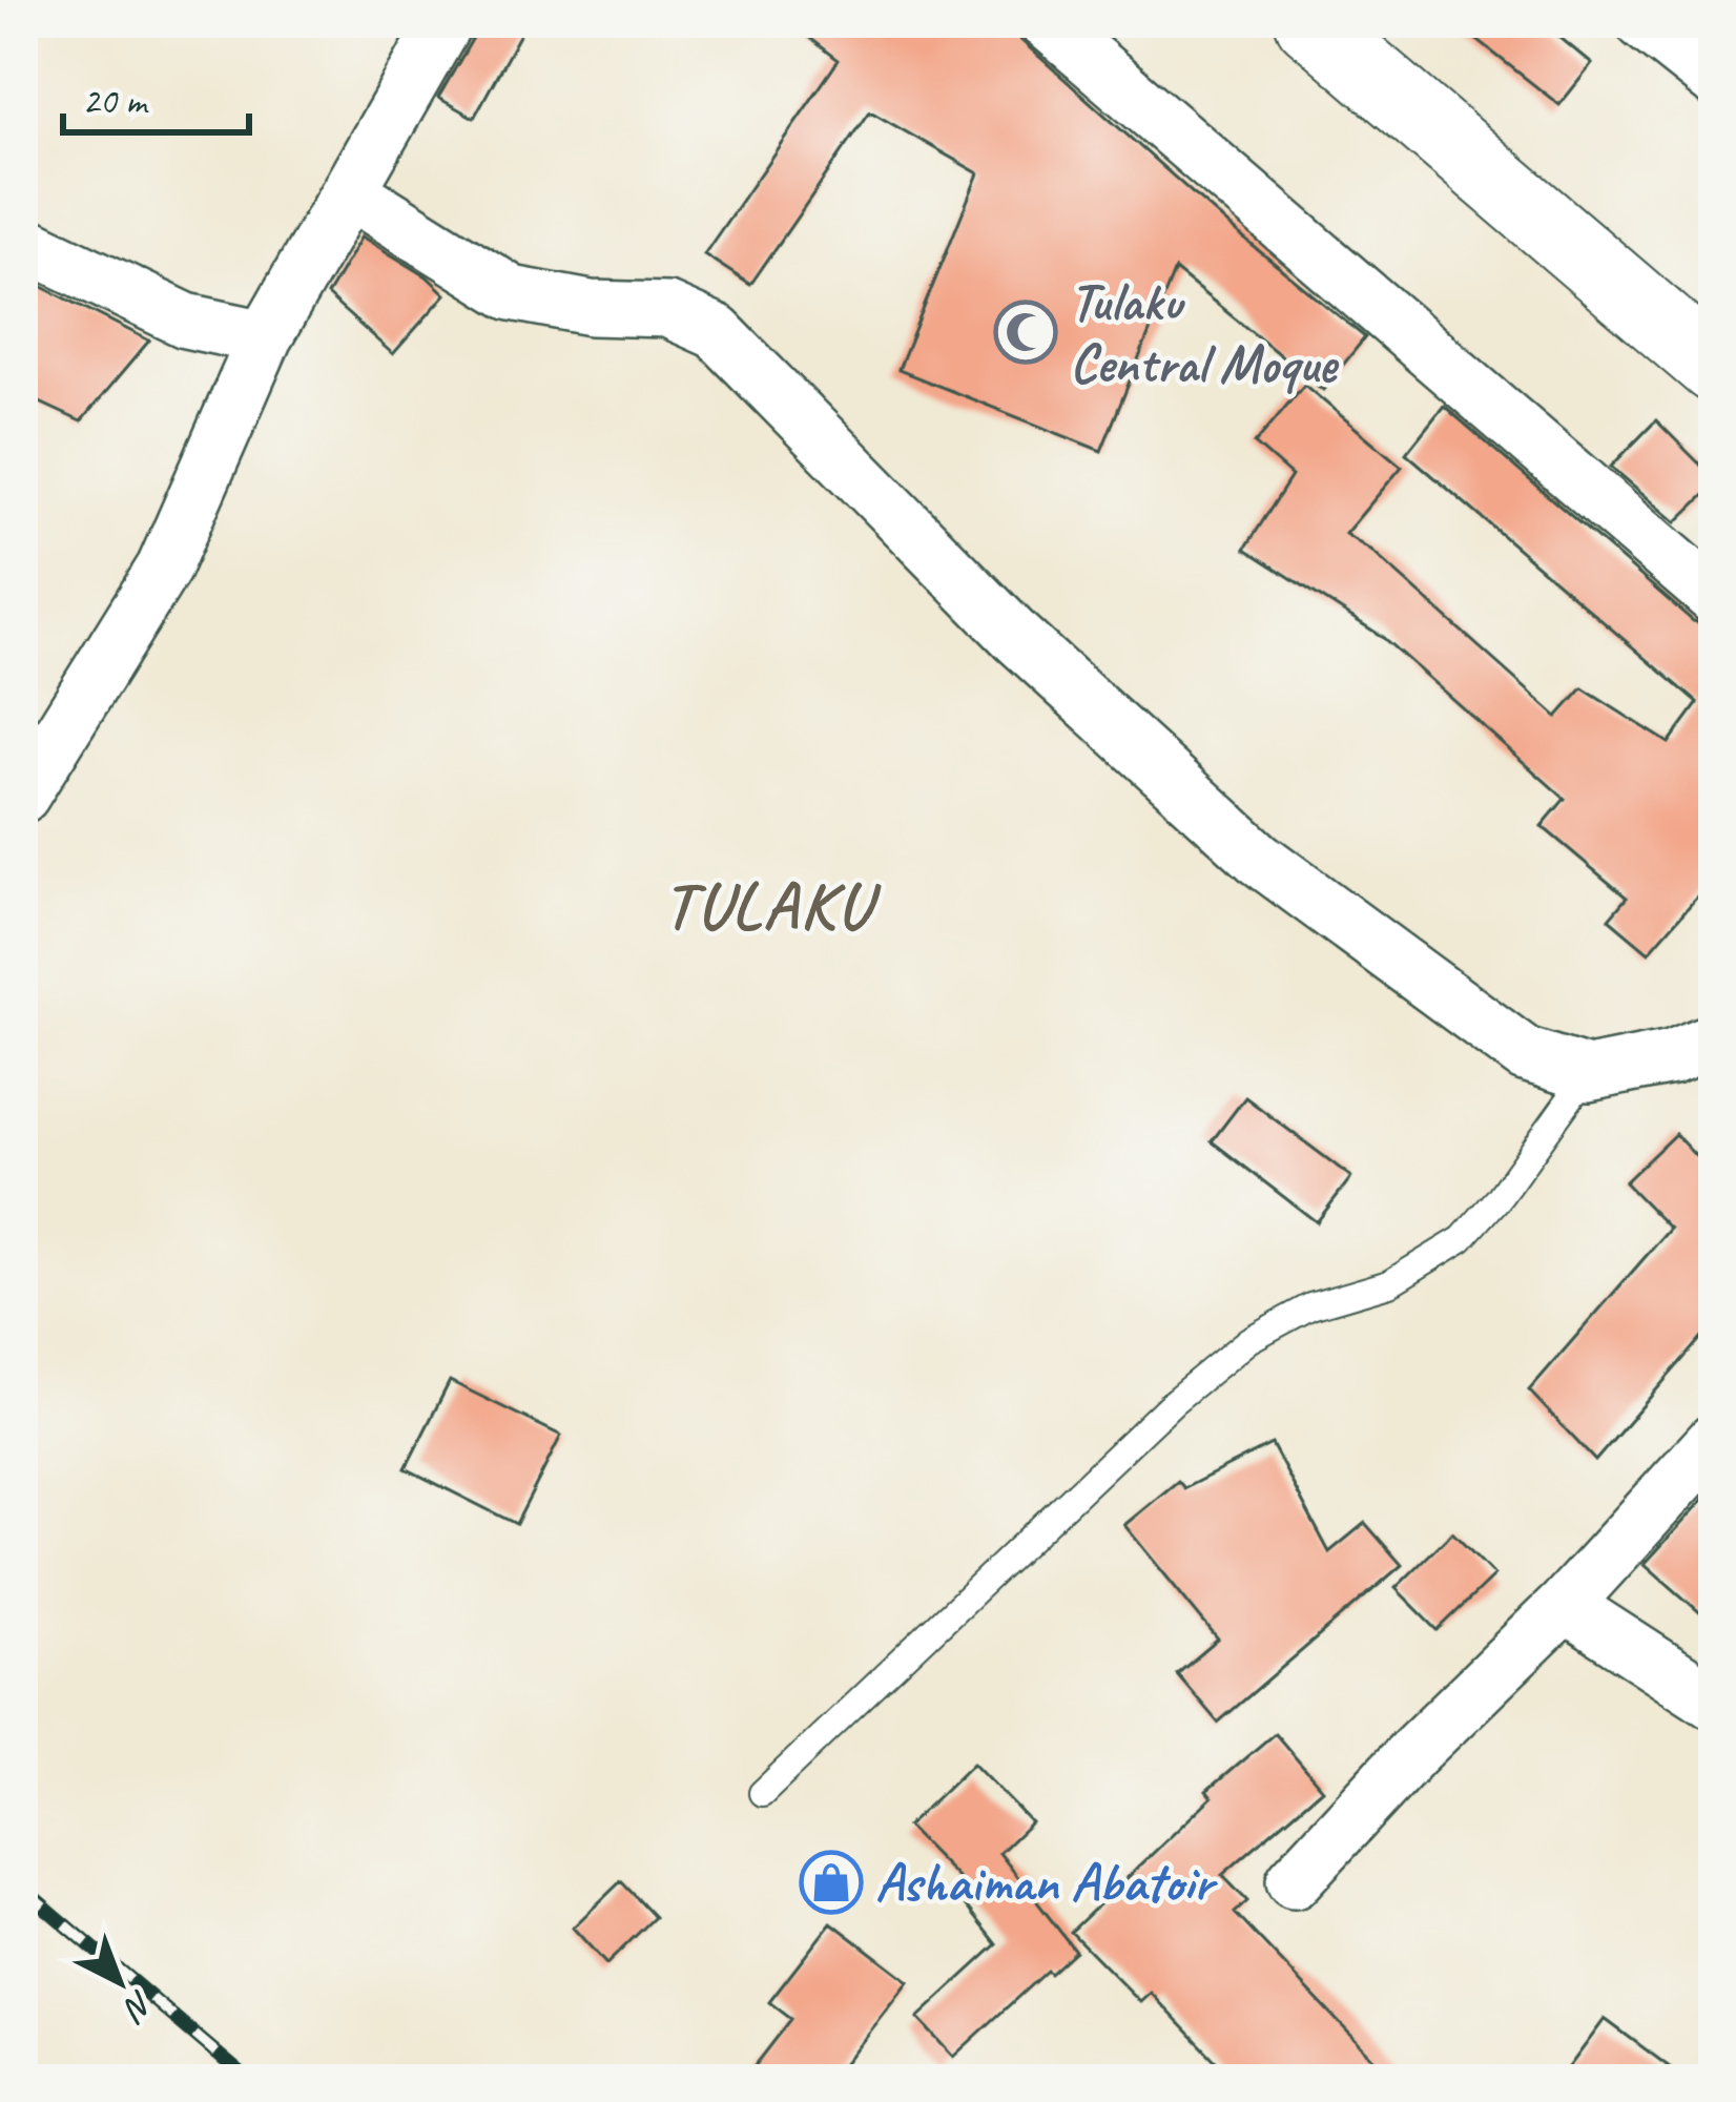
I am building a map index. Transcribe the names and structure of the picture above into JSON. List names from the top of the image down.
{
  "districts": ["TULAKU"],
  "places": {
    "mosque": ["Tulaku Central Moque"],
    "shop": ["Ashaiman Abatoir"]
  },
  "scale_bar": "20 m",
  "north": "bottom right"
}
